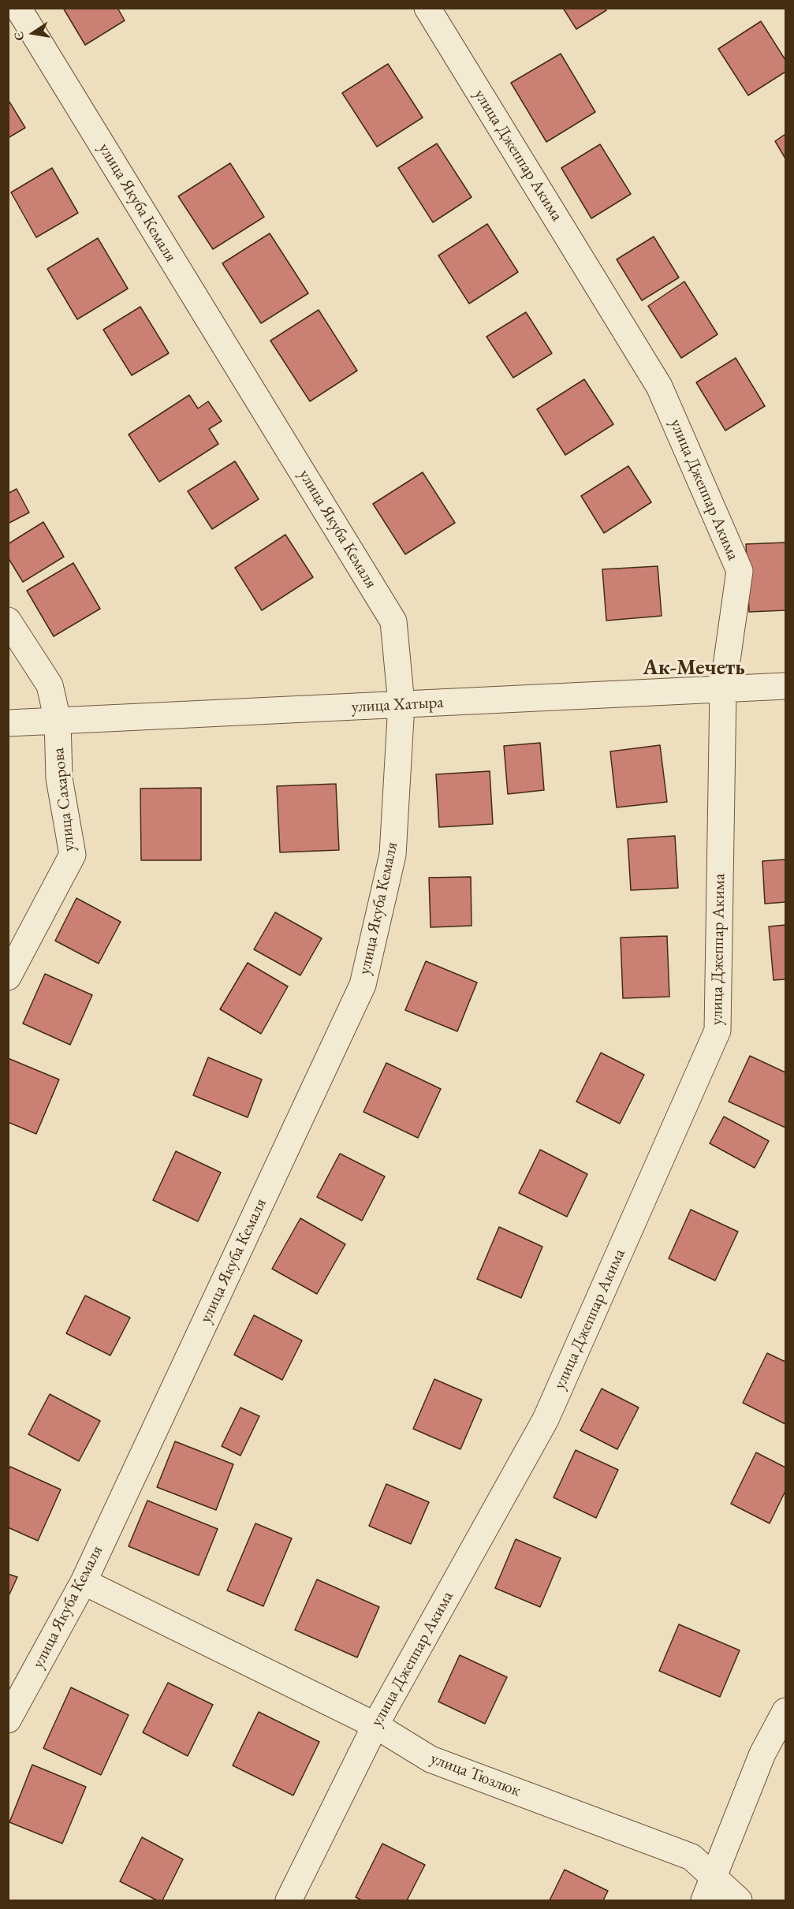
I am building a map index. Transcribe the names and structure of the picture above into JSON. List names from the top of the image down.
{
  "streets": {
    "street": [
      "улица Джеппар Акима",
      "улица Якуба Кемаля",
      "улица Хатыра",
      "улица Сахарова",
      "улица Тюзлюк"
    ]
  },
  "crossings": [
    ["улица Джеппар Акима", "улица Хатыра"],
    ["улица Джеппар Акима", "улица Тюзлюк"],
    ["улица Якуба Кемаля", "улица Хатыра"],
    ["улица Якуба Кемаля", "улица Тюзлюк"],
    ["улица Хатыра", "улица Сахарова"]
  ],
  "districts": ["Ак-Мечеть"],
  "north": "left"
}
